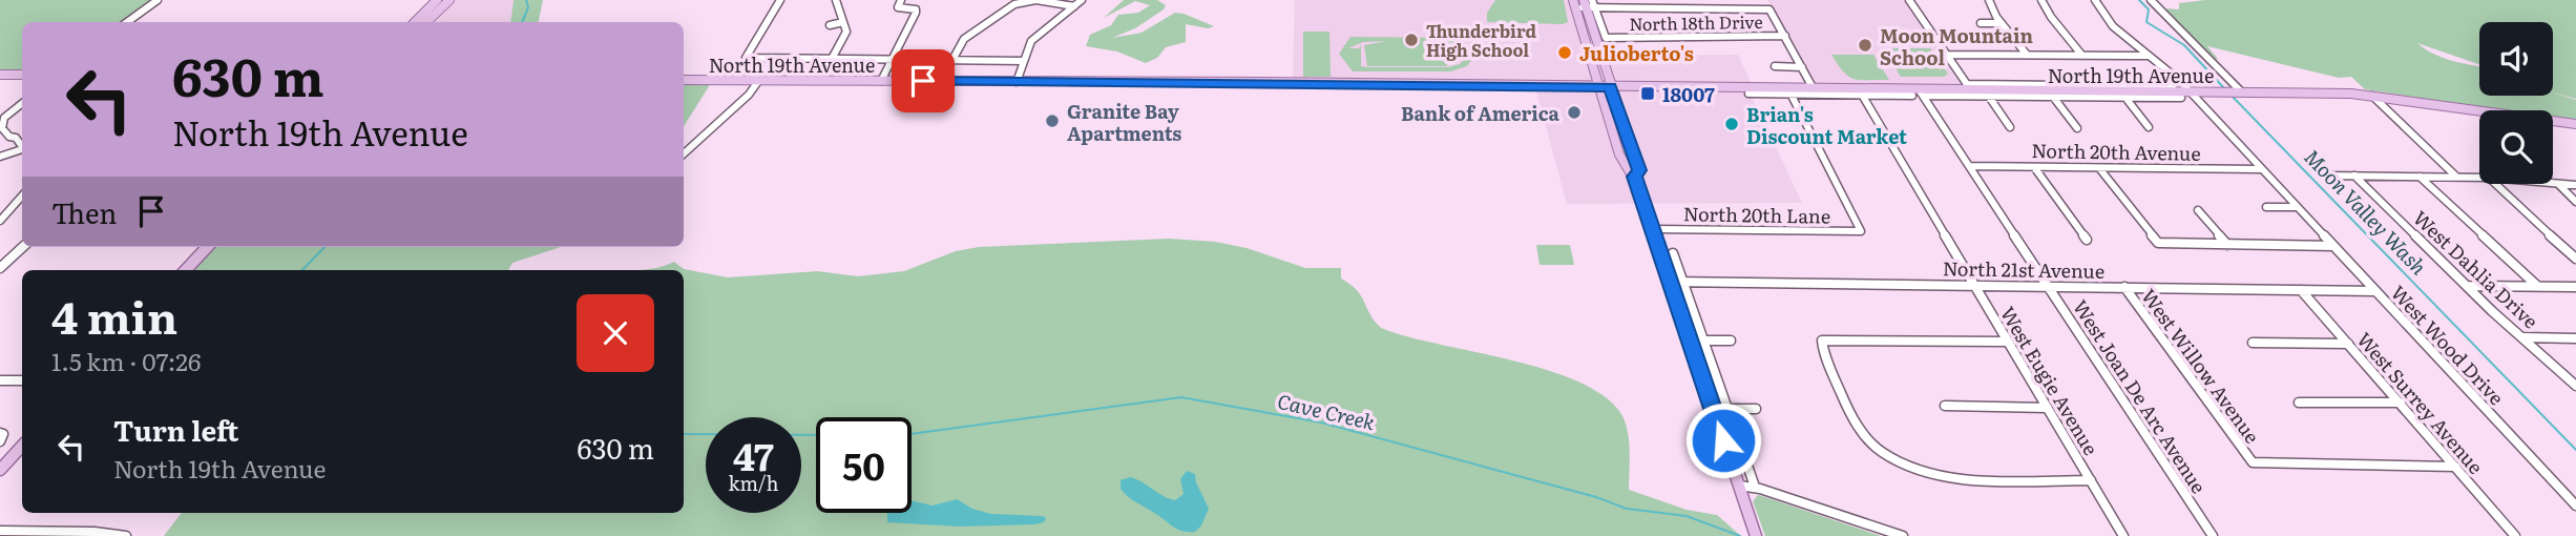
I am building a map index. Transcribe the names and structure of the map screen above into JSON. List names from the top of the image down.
{
  "streets": {
    "main road": ["North 19th Avenue"],
    "street": [
      "North 18th Drive",
      "North 20th Avenue",
      "North 20th Lane",
      "North 21st Avenue",
      "West Dahlia Drive",
      "West Wood Drive",
      "West Willow Avenue",
      "West Eugie Avenue",
      "West Joan De Arc Avenue",
      "West Surrey Avenue"
    ]
  },
  "crossings": [
    ["North 19th Avenue", "North 20th Lane"],
    ["North 19th Avenue", "West Wood Drive"],
    ["North 19th Avenue", "West Eugie Avenue"],
    ["North 19th Avenue", "West Joan De Arc Avenue"],
    ["North 20th Avenue", "West Wood Drive"],
    ["North 20th Avenue", "West Joan De Arc Avenue"],
    ["North 21st Avenue", "West Wood Drive"],
    ["North 21st Avenue", "West Willow Avenue"],
    ["North 21st Avenue", "West Eugie Avenue"],
    ["North 21st Avenue", "West Joan De Arc Avenue"],
    ["North 21st Avenue", "West Surrey Avenue"],
    ["West Willow Avenue", "West Surrey Avenue"]
  ],
  "water": ["Moon Valley Wash", "Cave Creek"],
  "places": {
    "other": [
      "Thunderbird High School",
      "Moon Mountain School",
      "Julioberto's",
      "Bank of America",
      "Granite Bay Apartments",
      "Brian's Discount Market"
    ],
    "transit": ["18007"]
  },
  "page": {
    "turn": ["630 m", "North 19th Avenue"],
    "then": "Then",
    "heading": ["4 min", "1.5 km · 07:26"],
    "list": [
      {
        "name": "Turn left",
        "note": "North 19th Avenue",
        "value": "630 m"
      }
    ],
    "speed": "47 km/h",
    "limit": "50"
  }
}
